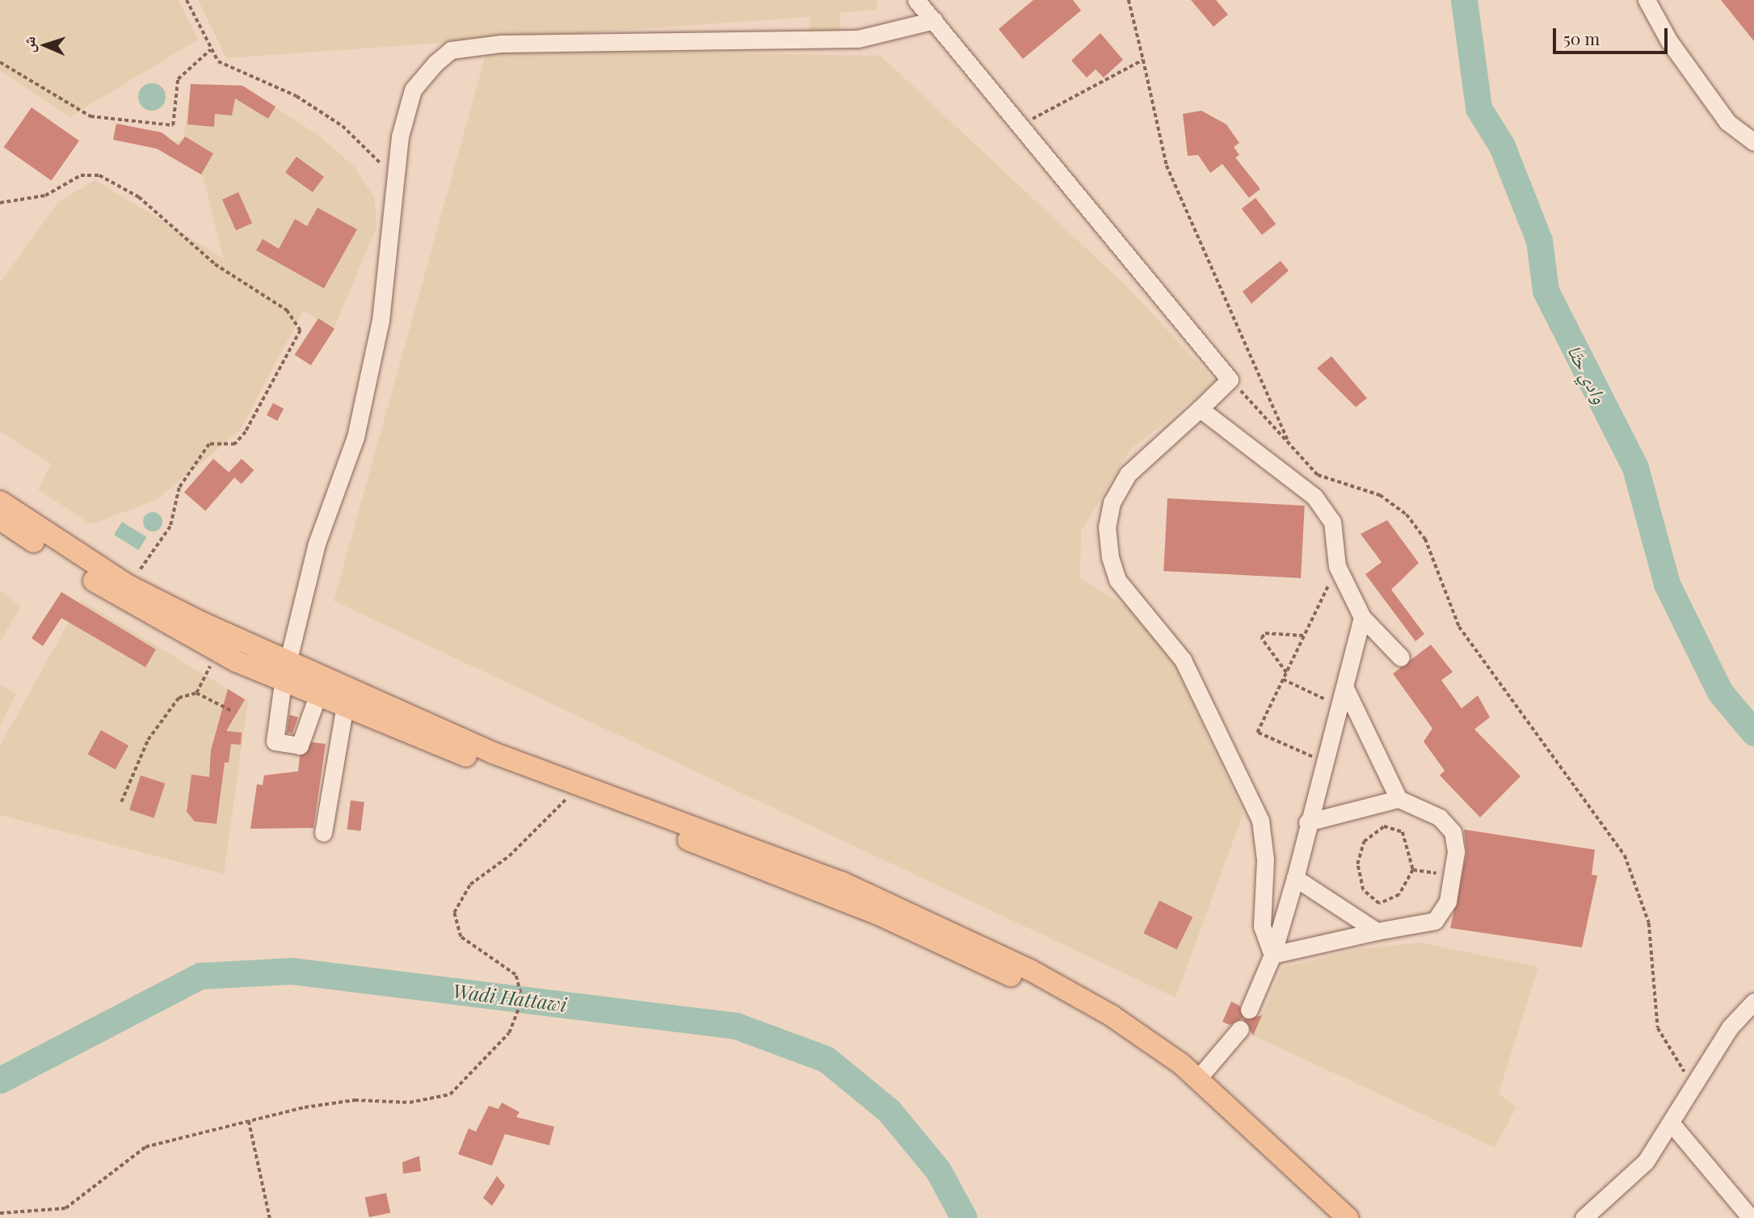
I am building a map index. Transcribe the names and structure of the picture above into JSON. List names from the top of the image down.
{
  "water": ["وادي حتّا", "Wadi Hattawi"],
  "scale_bar": "50 m",
  "north": "left"
}
